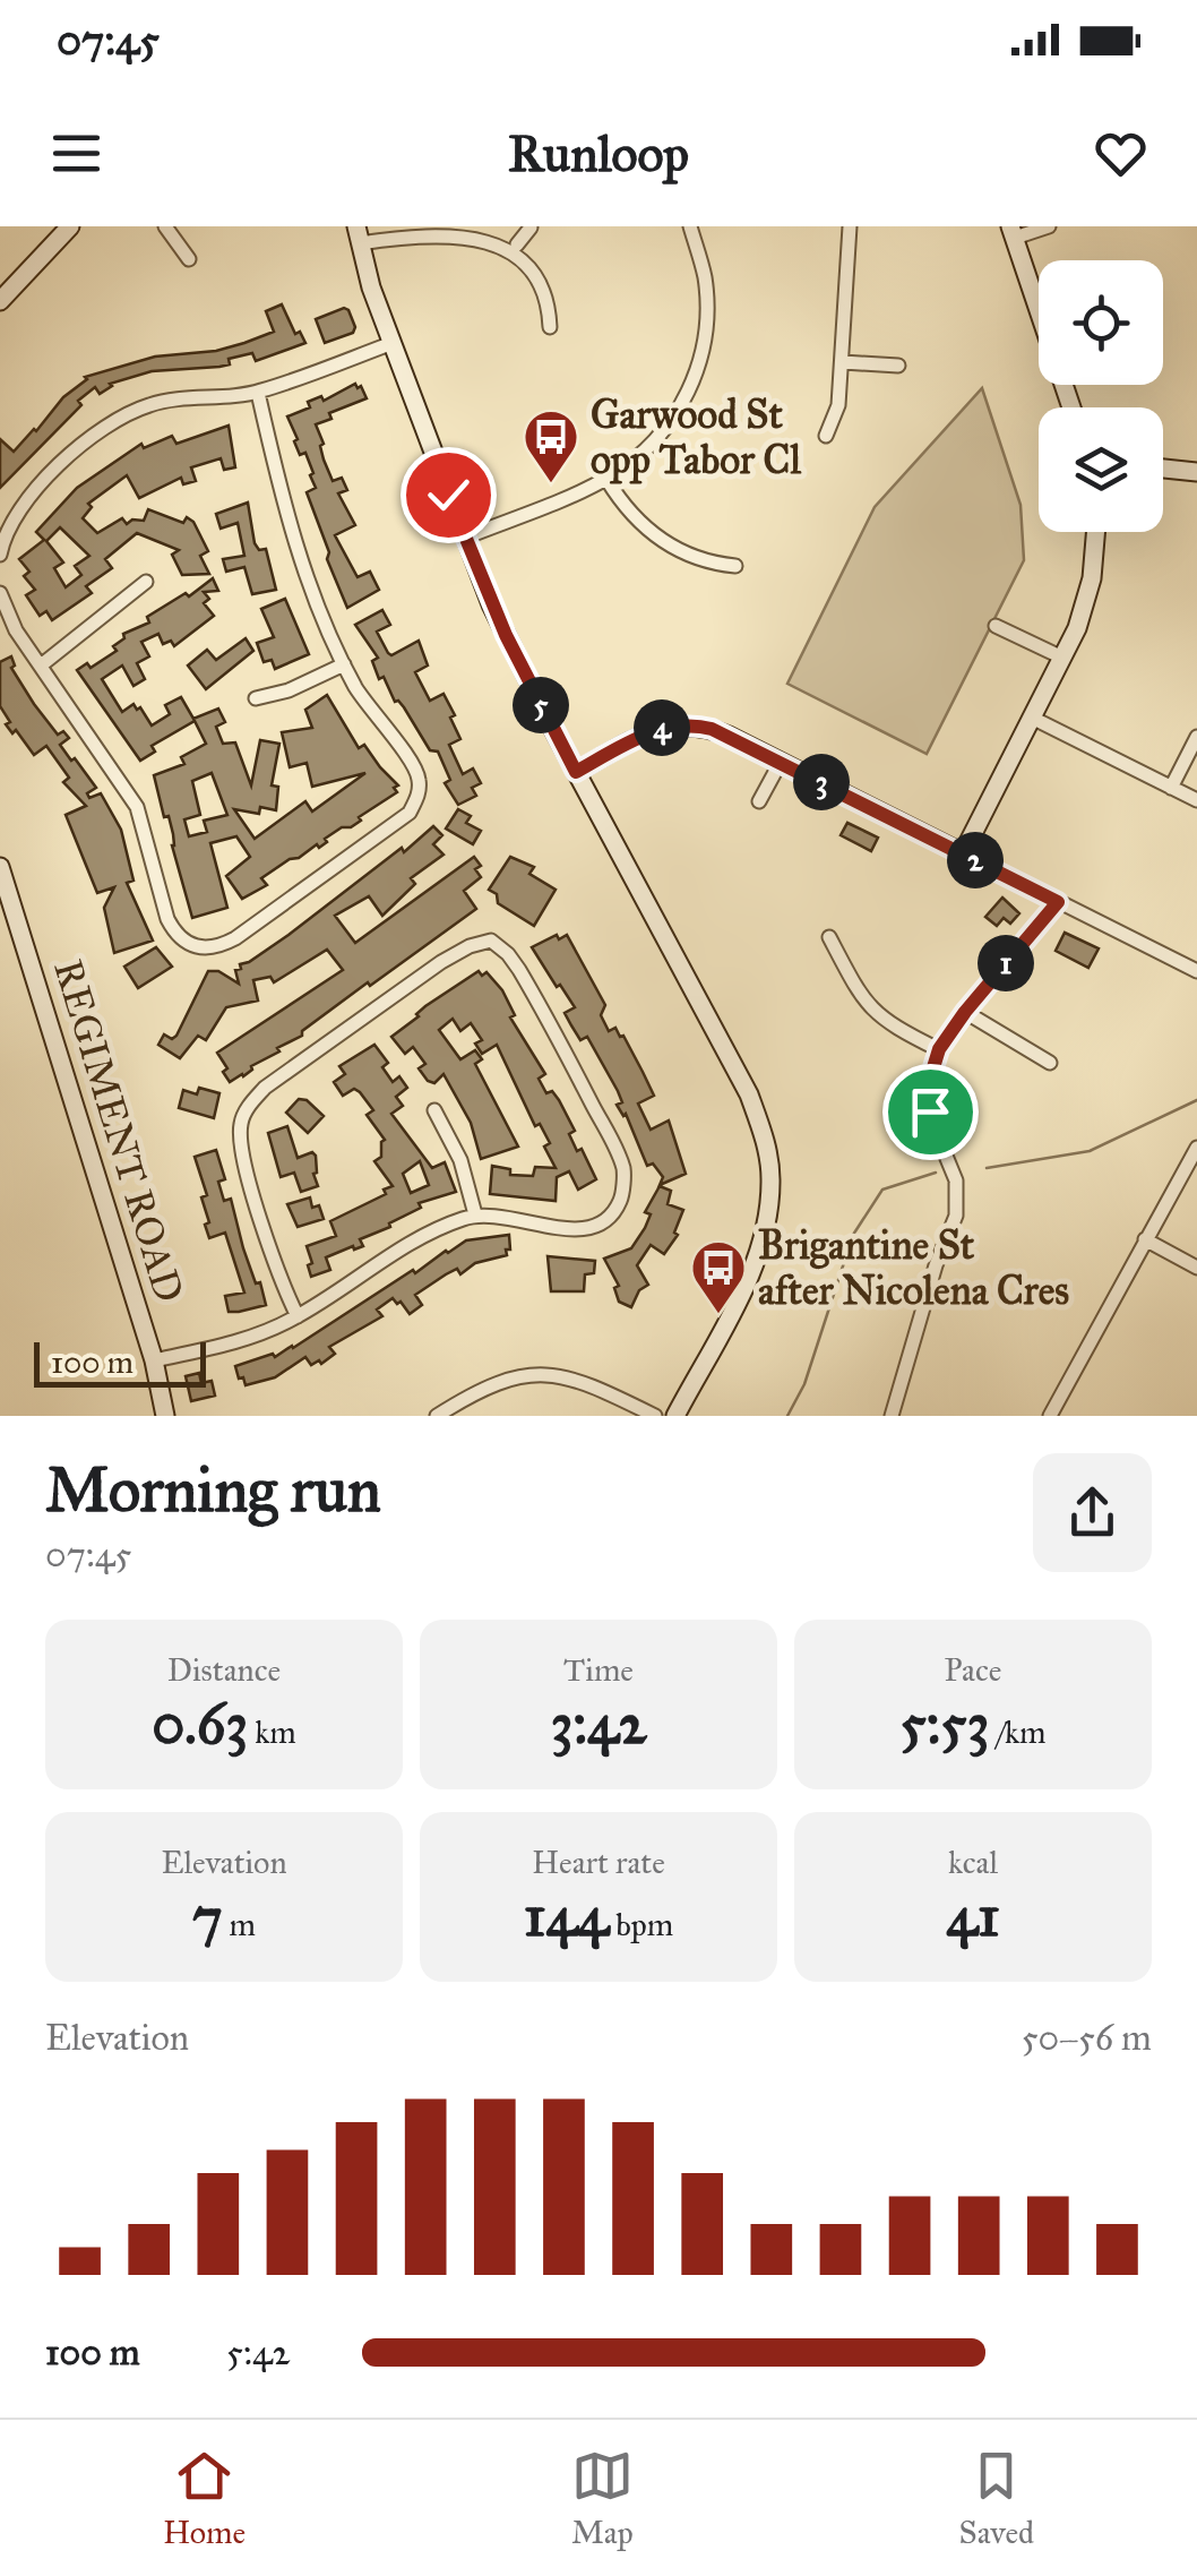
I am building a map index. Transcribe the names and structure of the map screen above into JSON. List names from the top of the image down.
{
  "streets": {
    "street": ["REGIMENT ROAD"]
  },
  "places": {
    "bus stop": ["Garwood St opp Tabor Cl", "Brigantine St after Nicolena Cres"]
  },
  "scale_bar": "100 m",
  "page": {
    "status": "07:45",
    "header": "Runloop",
    "pins": [
      "5",
      "4",
      "3",
      "2",
      "1"
    ],
    "scale": "100 m",
    "heading": ["Morning run", "07:45"],
    "stats": [
      ["Distance", "0.63 km"],
      ["Time", "3:42"],
      ["Pace", "5:53 /km"],
      ["Elevation", "7 m"],
      ["Heart rate", "144 bpm"],
      ["kcal", "41"]
    ],
    "chart": ["Elevation", "50–56 m"],
    "list": [
      {
        "name": "100 m",
        "note": "5:42"
      }
    ],
    "tabs": ["Home", "Map", "Saved"]
  }
}
